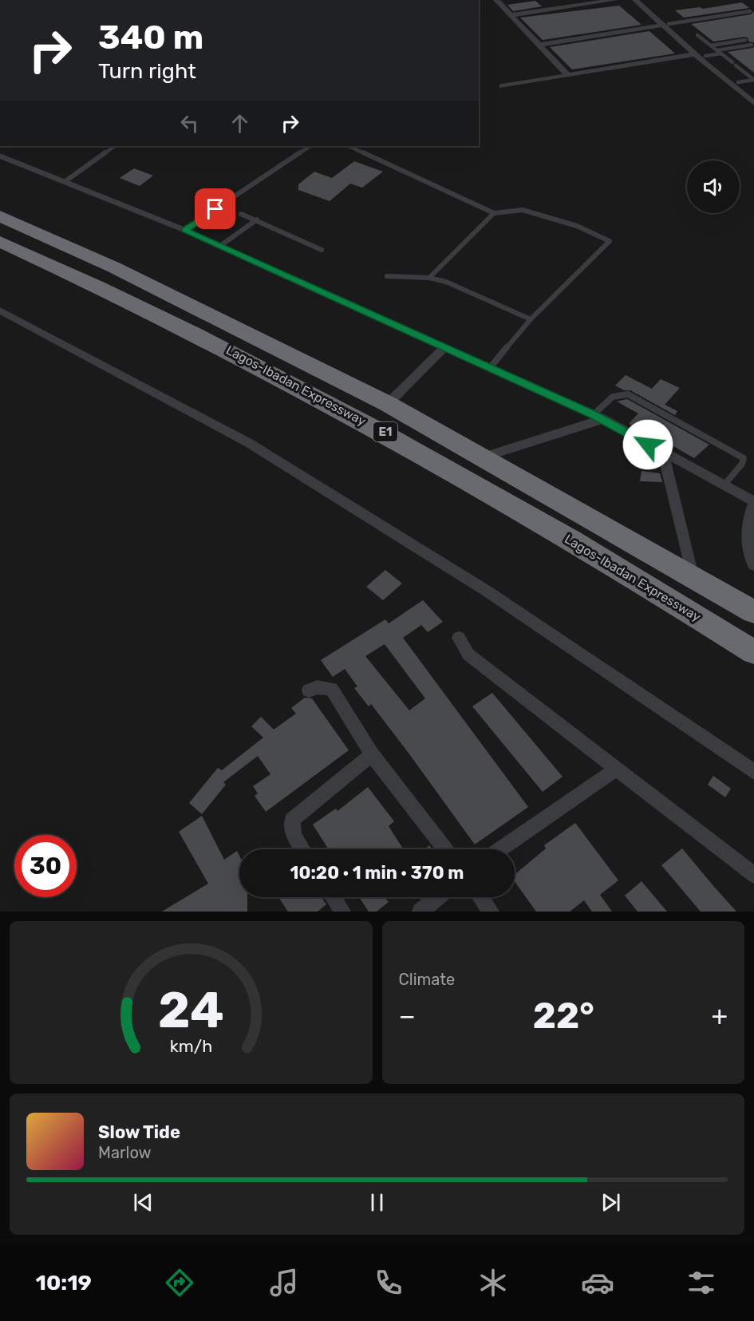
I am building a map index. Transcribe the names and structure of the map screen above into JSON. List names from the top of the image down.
{
  "streets": {
    "highway": ["Lagos-Ibadan Expressway", "E1"]
  },
  "page": {
    "turn": ["340 m", "Turn right"],
    "limit": "30",
    "trip": "10:20 · 1 min · 370 m",
    "tile": "Climate",
    "heat": ["−", "22°", "+"],
    "song": ["Slow Tide", "Marlow"],
    "tabs": "10:19",
    "gauge": ["24", "km/h"]
  }
}
